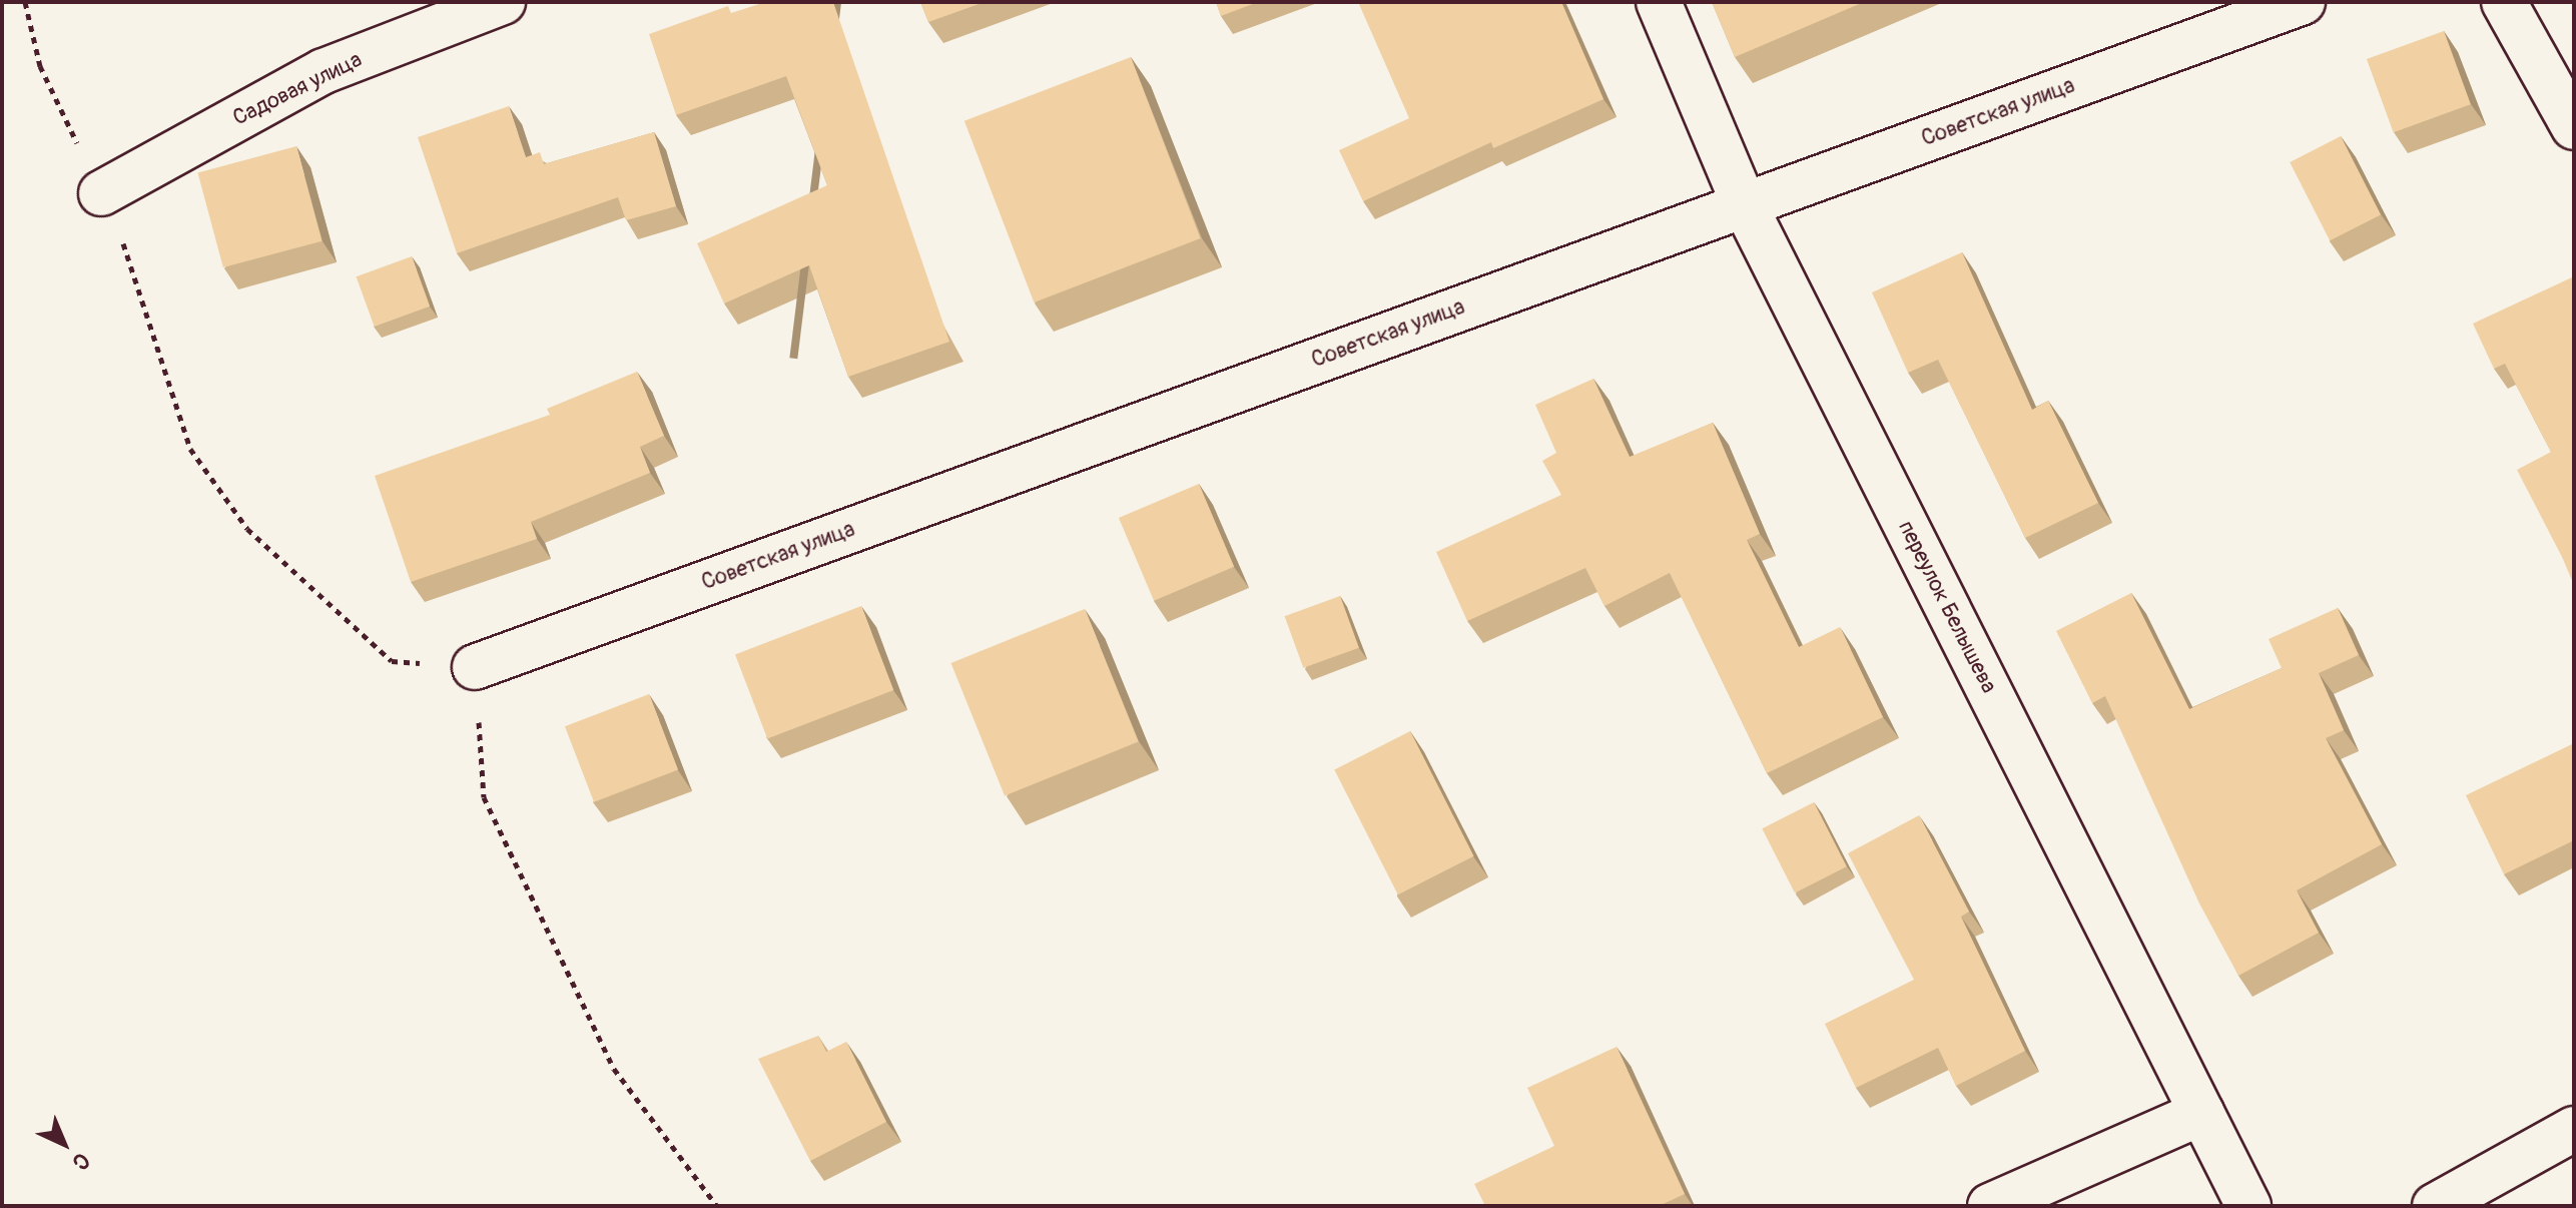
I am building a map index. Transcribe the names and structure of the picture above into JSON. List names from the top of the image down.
{
  "streets": {
    "street": ["Садовая улица", "Советская улица", "переулок Белышева"]
  },
  "crossings": [
    ["Советская улица", "переулок Белышева"]
  ],
  "north": "bottom right"
}
